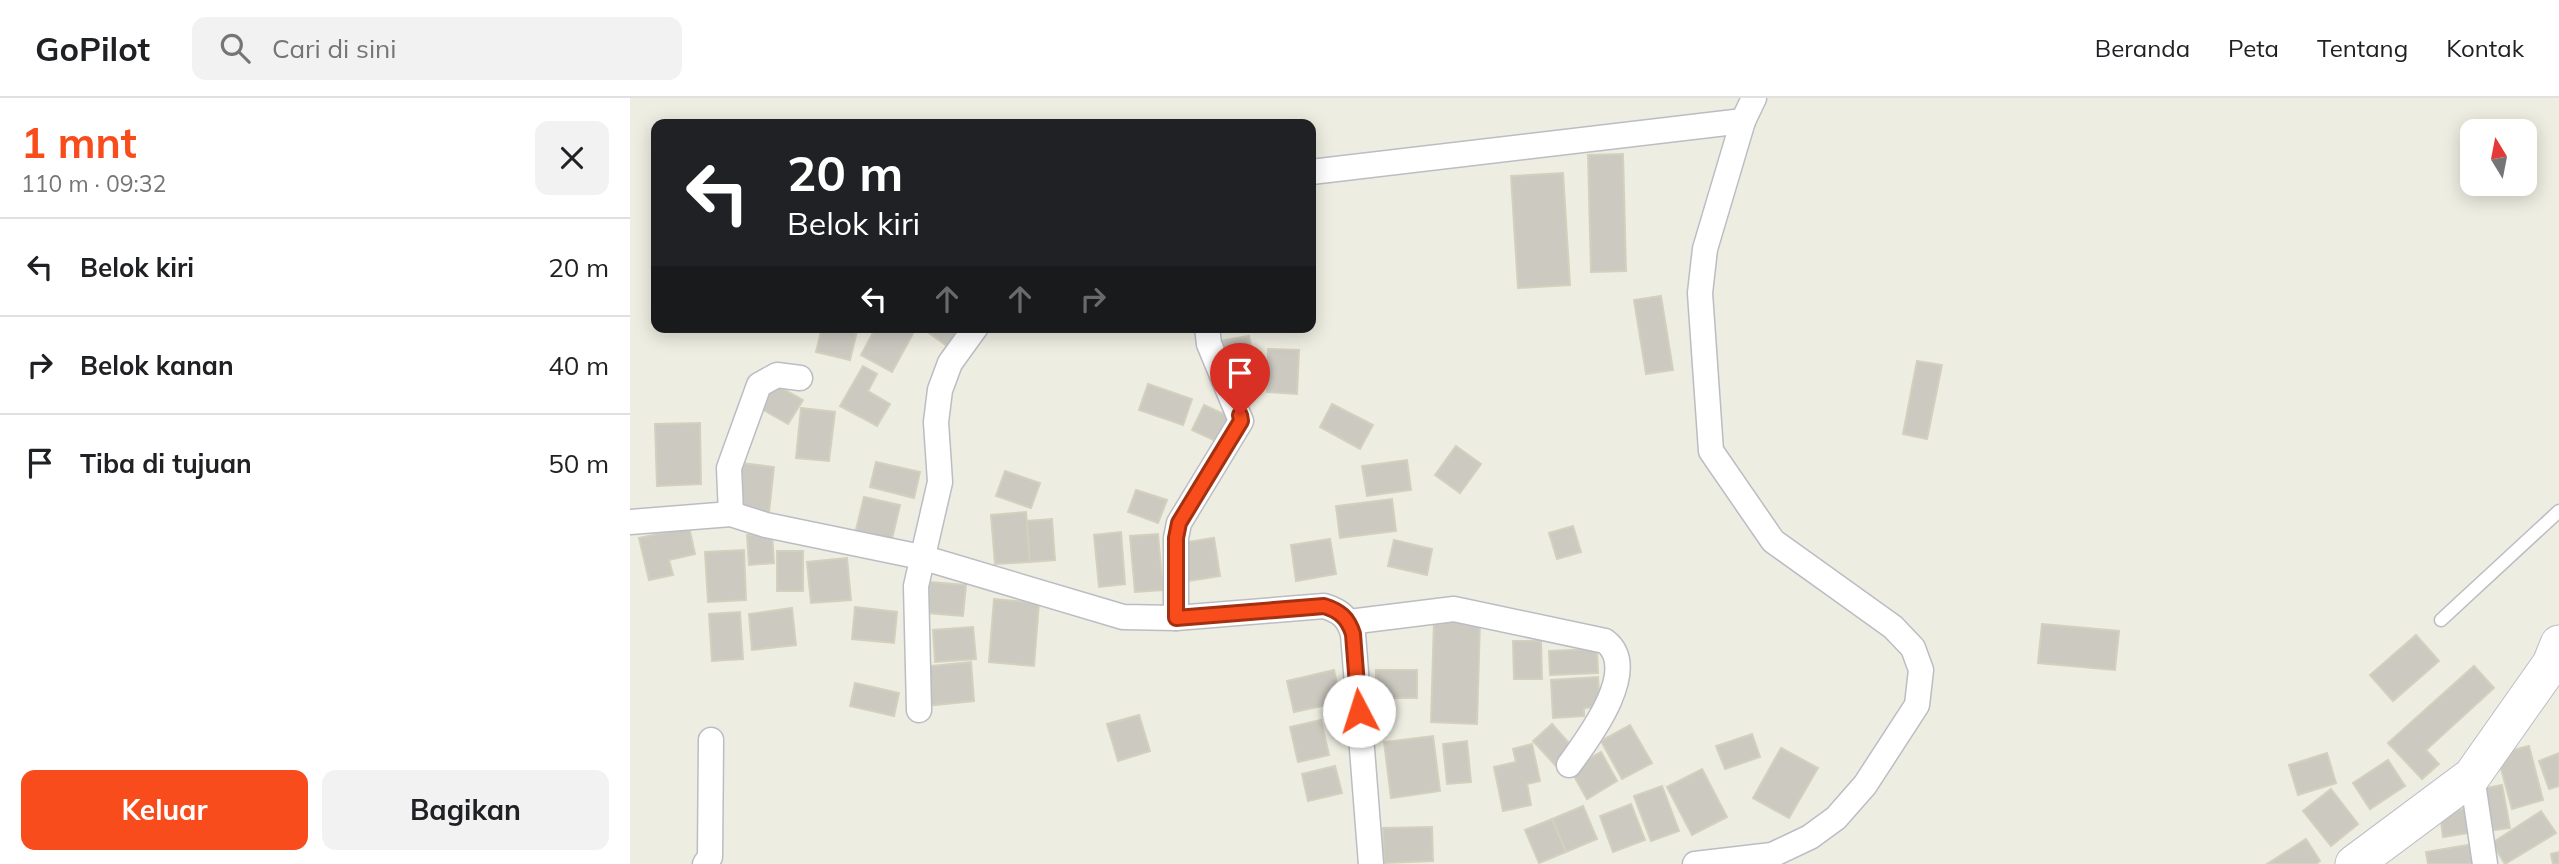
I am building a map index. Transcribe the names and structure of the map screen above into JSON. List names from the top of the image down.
{
  "north": "top",
  "page": {
    "header": "GoPilot",
    "search": "Cari di sini",
    "nav": [
      "Beranda",
      "Peta",
      "Tentang",
      "Kontak"
    ],
    "heading": ["1 mnt", "110 m · 09:32"],
    "turn": ["20 m", "Belok kiri"],
    "list": [
      {
        "name": "Belok kiri",
        "value": "20 m"
      },
      {
        "name": "Belok kanan",
        "value": "40 m"
      },
      {
        "name": "Tiba di tujuan",
        "value": "50 m"
      }
    ],
    "buttons": ["Keluar", "Bagikan"]
  }
}
